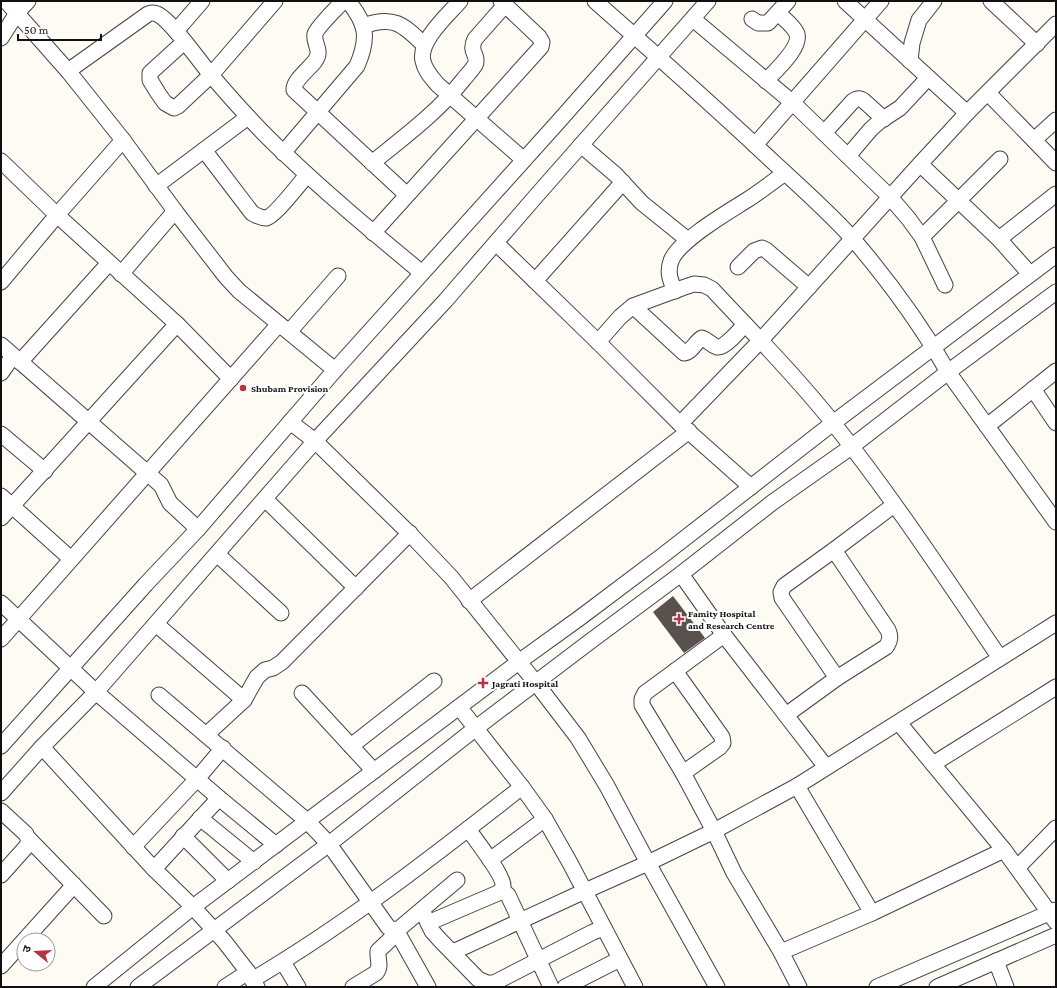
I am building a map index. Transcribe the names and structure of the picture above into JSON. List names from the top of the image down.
{
  "places": {
    "other": ["Shubam Provision"],
    "health": ["Famity Hospital and Research Centre", "Jagrati Hospital"]
  },
  "scale_bar": "50 m",
  "north": "left"
}
